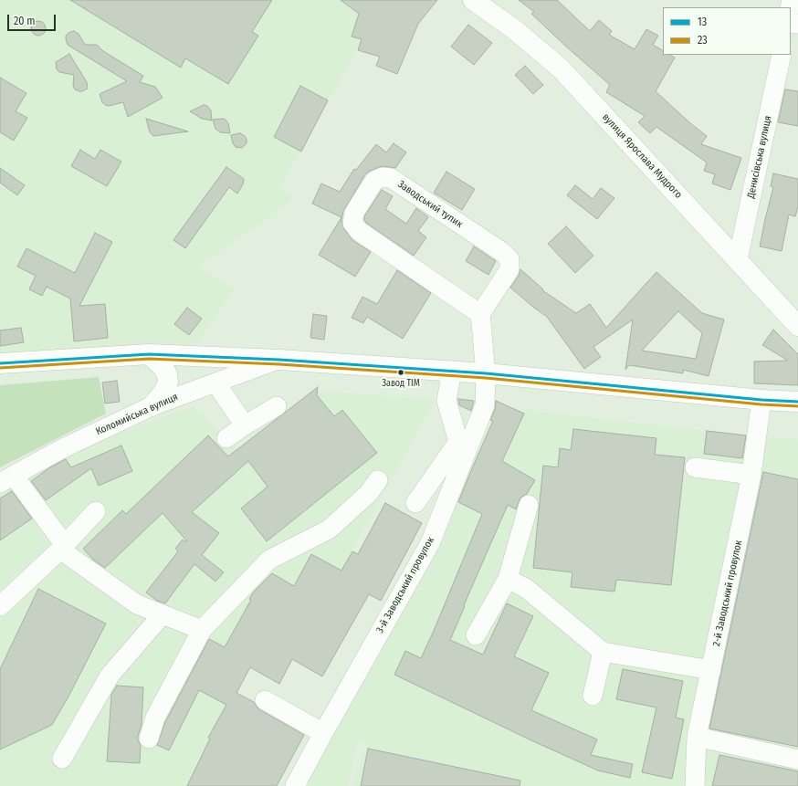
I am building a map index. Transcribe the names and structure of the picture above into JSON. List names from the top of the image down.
{
  "streets": {
    "main road": ["вулиця Ярослава Мудрого"],
    "street": [
      "Денисівська вулиця",
      "Заводський тупик",
      "Коломийська вулиця",
      "3-й Заводський провулок",
      "2-й Заводський провулок"
    ]
  },
  "crossings": [
    ["вулиця Ярослава Мудрого", "Денисівська вулиця"]
  ],
  "places": ["Завод ТІМ"],
  "lines": ["transit line 13", "transit line 23"],
  "legend": ["13", "23"],
  "scale_bar": "20 m"
}
